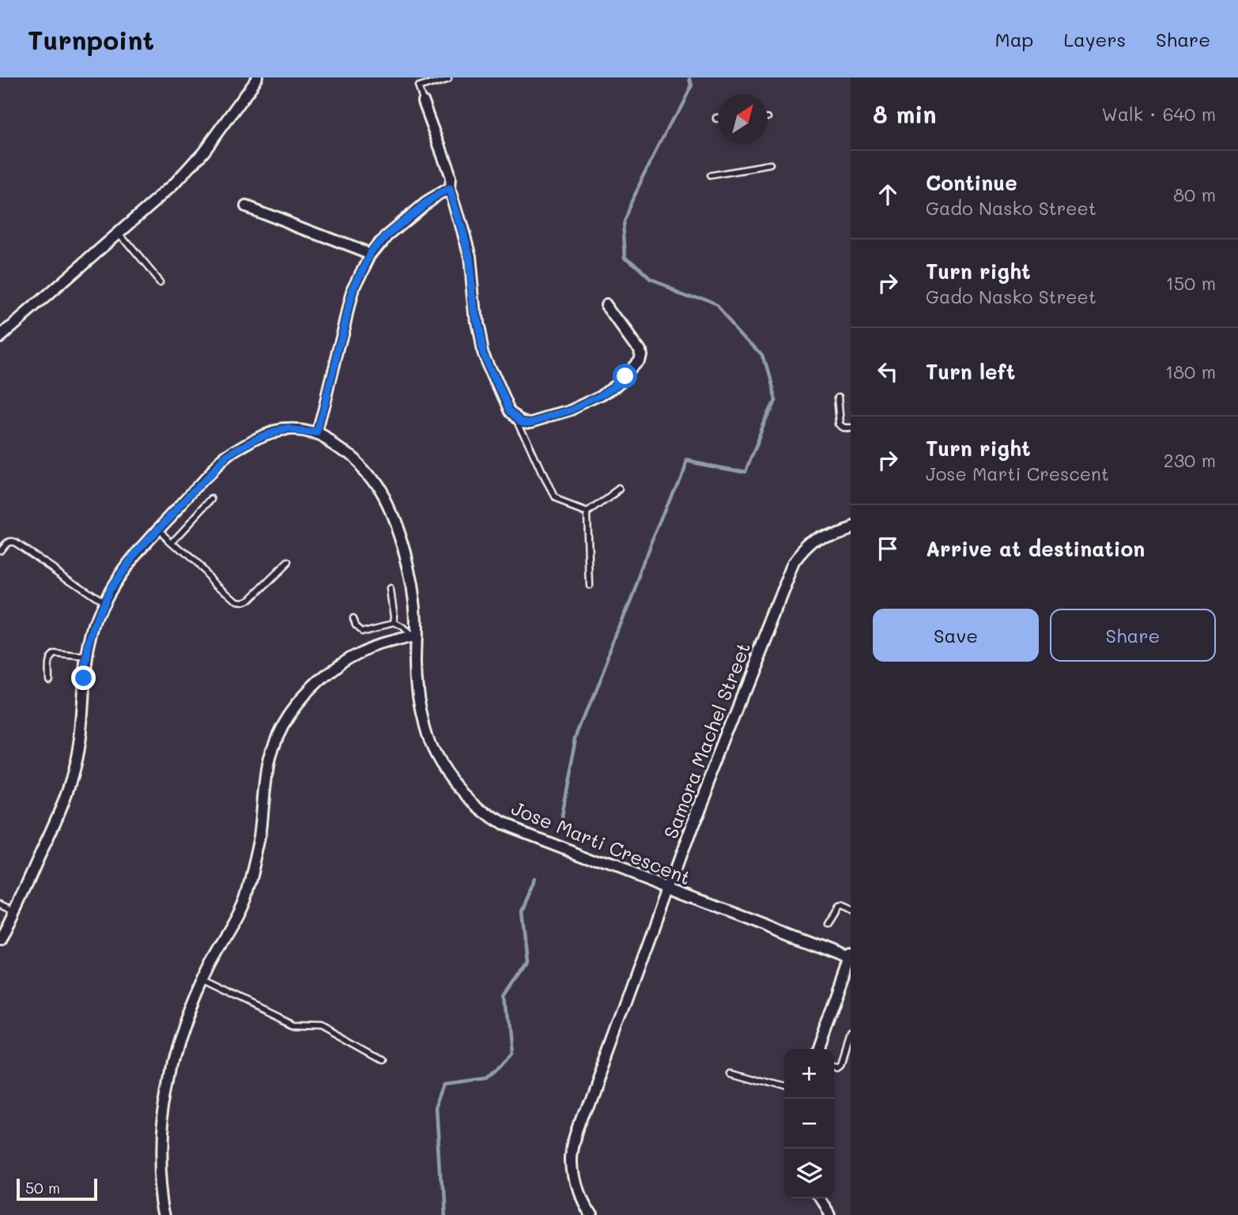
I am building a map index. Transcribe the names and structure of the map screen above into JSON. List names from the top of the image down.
{
  "streets": {
    "street": ["Samora Machel Street", "Jose Marti Crescent"]
  },
  "crossings": [
    ["Samora Machel Street", "Jose Marti Crescent"]
  ],
  "scale_bar": "50 m",
  "north": "top right",
  "page": {
    "header": "Turnpoint",
    "nav": ["Map", "Layers", "Share"],
    "heading": ["8 min", "Walk · 640 m"],
    "list": [
      ["Continue", "Gado Nasko Street", "80 m"],
      ["Turn right", "Gado Nasko Street", "150 m"],
      ["Turn left", "180 m"],
      ["Turn right", "Jose Marti Crescent", "230 m"],
      "Arrive at destination"
    ],
    "buttons": ["Save", "Share"],
    "map_buttons": ["+", "−"],
    "scale": "50 m"
  }
}
